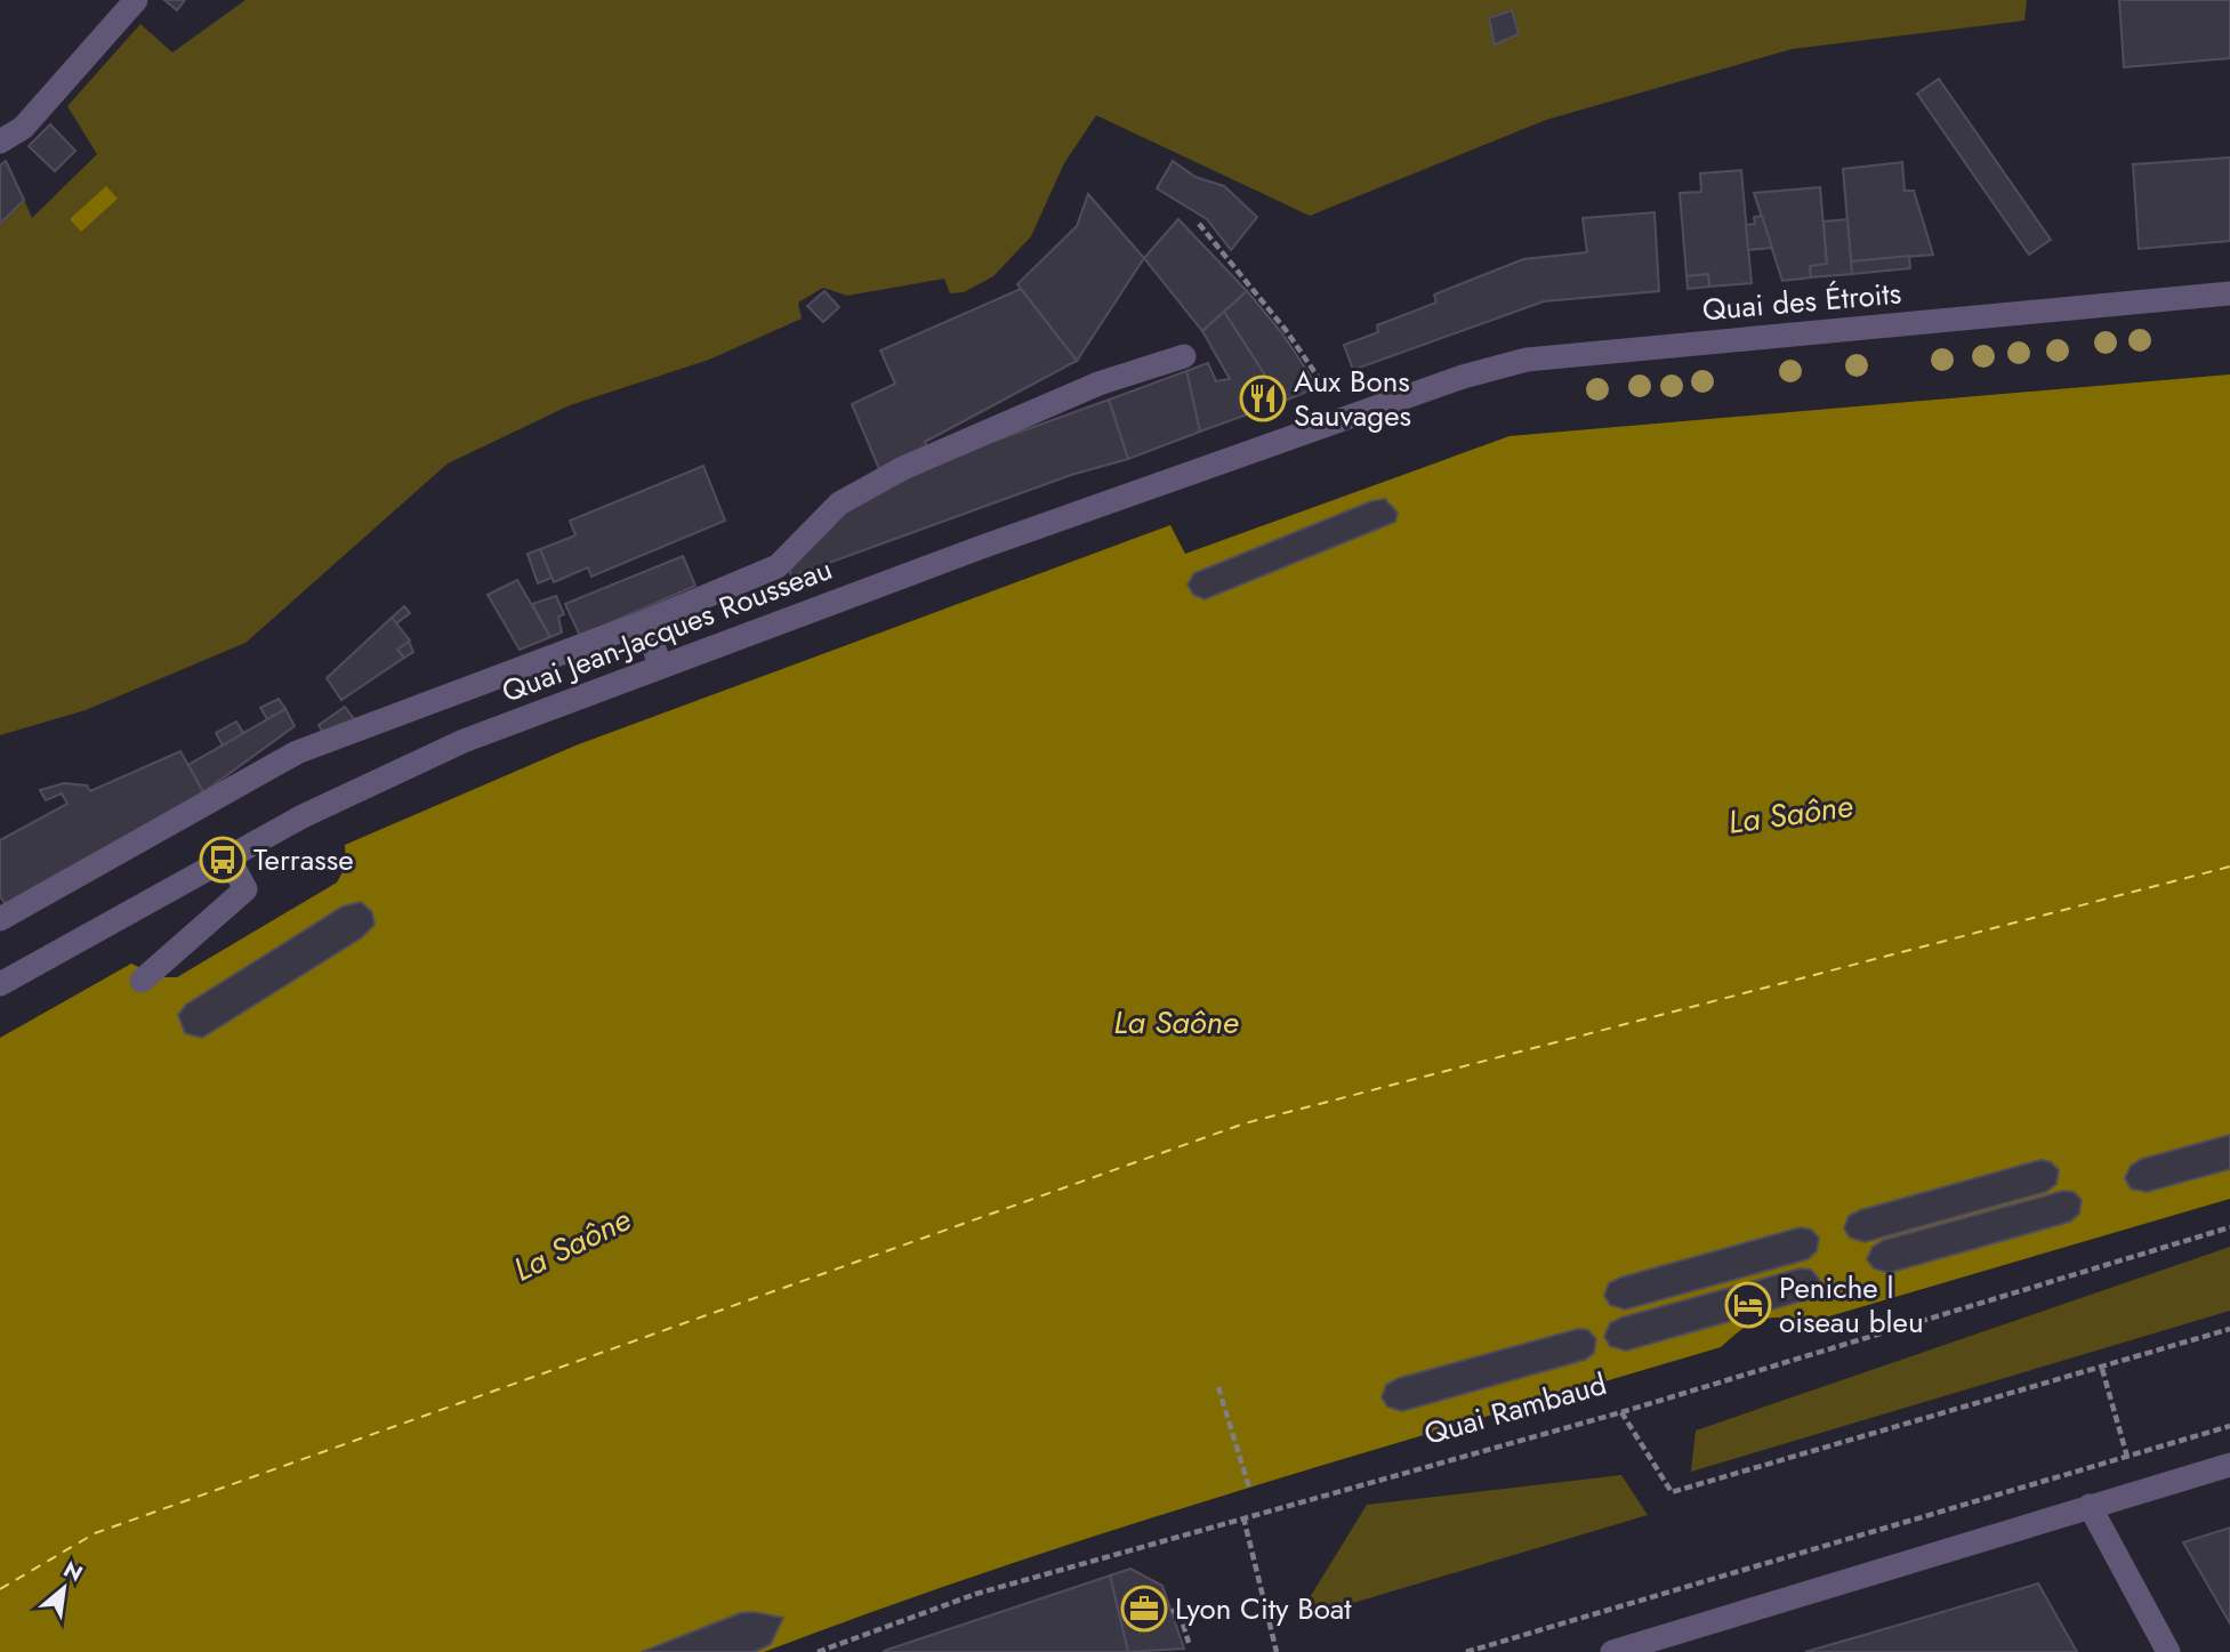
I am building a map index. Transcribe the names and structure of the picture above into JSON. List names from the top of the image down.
{
  "streets": {
    "street": ["Quai des Étroits", "Quai Jean-Jacques Rousseau"],
    "path": ["Quai Rambaud"]
  },
  "crossings": [
    ["Quai des Étroits", "Quai Jean-Jacques Rousseau"]
  ],
  "water": ["La Saône"],
  "places": {
    "restaurant": ["Aux Bons Sauvages"],
    "bus stop": ["Terrasse"],
    "hotel": ["Peniche l oiseau bleu"],
    "office": ["Lyon City Boat"]
  },
  "north": "top right"
}
